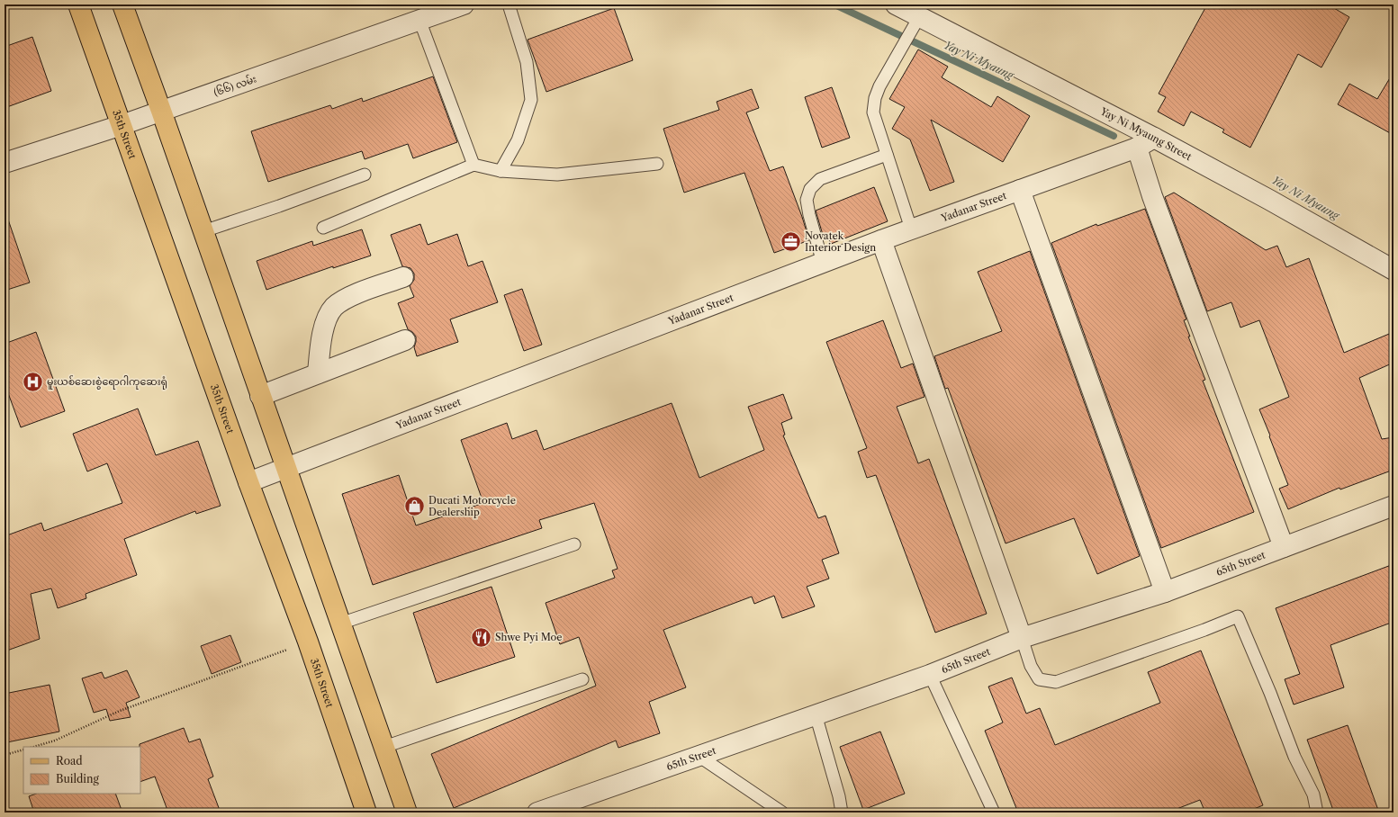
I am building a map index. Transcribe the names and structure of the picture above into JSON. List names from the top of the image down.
{
  "streets": {
    "main road": ["35th Street"],
    "street": [
      "(၆၆) လမ်း",
      "Yay Ni Myaung Street",
      "Yadanar Street",
      "65th Street"
    ]
  },
  "crossings": [
    ["(၆၆) လမ်း", "35th Street"],
    ["35th Street", "Yadanar Street"],
    ["Yay Ni Myaung Street", "Yadanar Street"]
  ],
  "water": ["Yay Ni Myaung"],
  "places": {
    "office": ["Novatek Interior Design"],
    "hospital": ["မူးယစ်ဆေးစွဲရောဂါကုဆေးရုံ"],
    "shop": ["Ducati Motorcycle Dealership"],
    "restaurant": ["Shwe Pyi Moe"]
  },
  "legend": ["Road", "Building"]
}
